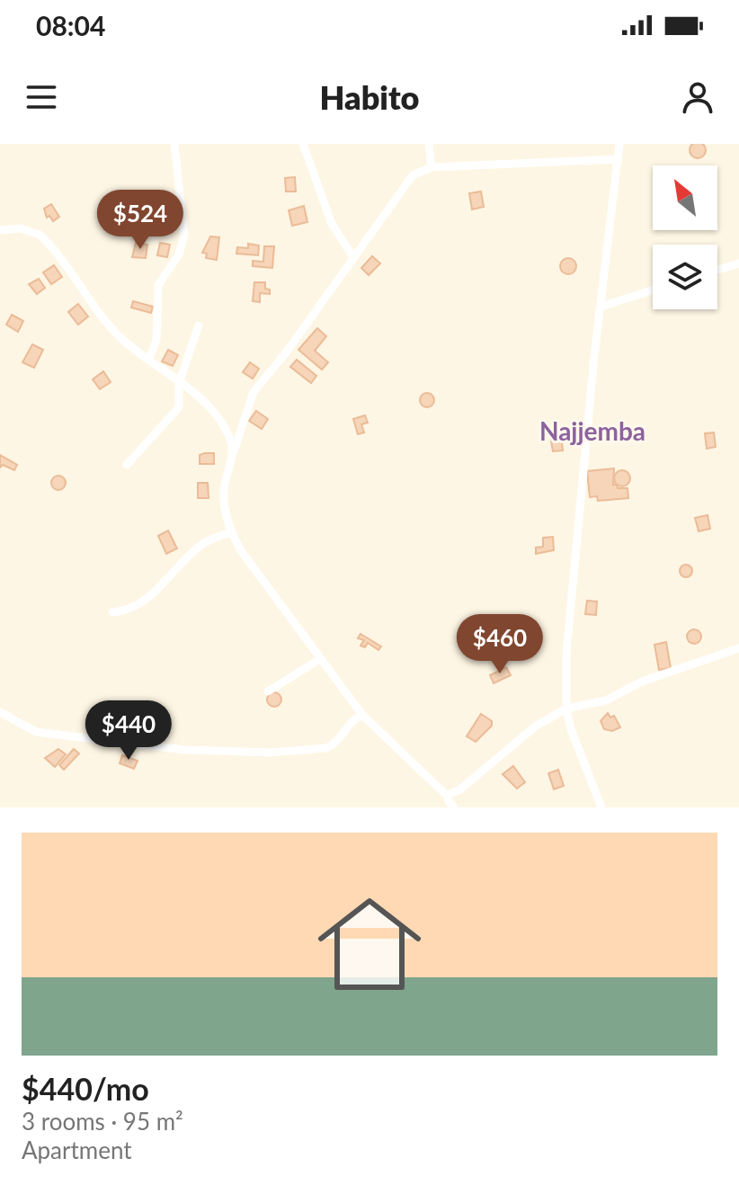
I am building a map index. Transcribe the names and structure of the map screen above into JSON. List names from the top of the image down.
{
  "districts": ["Najjemba"],
  "north": "top left",
  "page": {
    "status": "08:04",
    "header": "Habito",
    "price": ["$524", "$460", "$440"],
    "list": [
      {
        "name": "$440/mo",
        "note": "3 rooms · 95 m² · Apartment"
      }
    ]
  }
}
